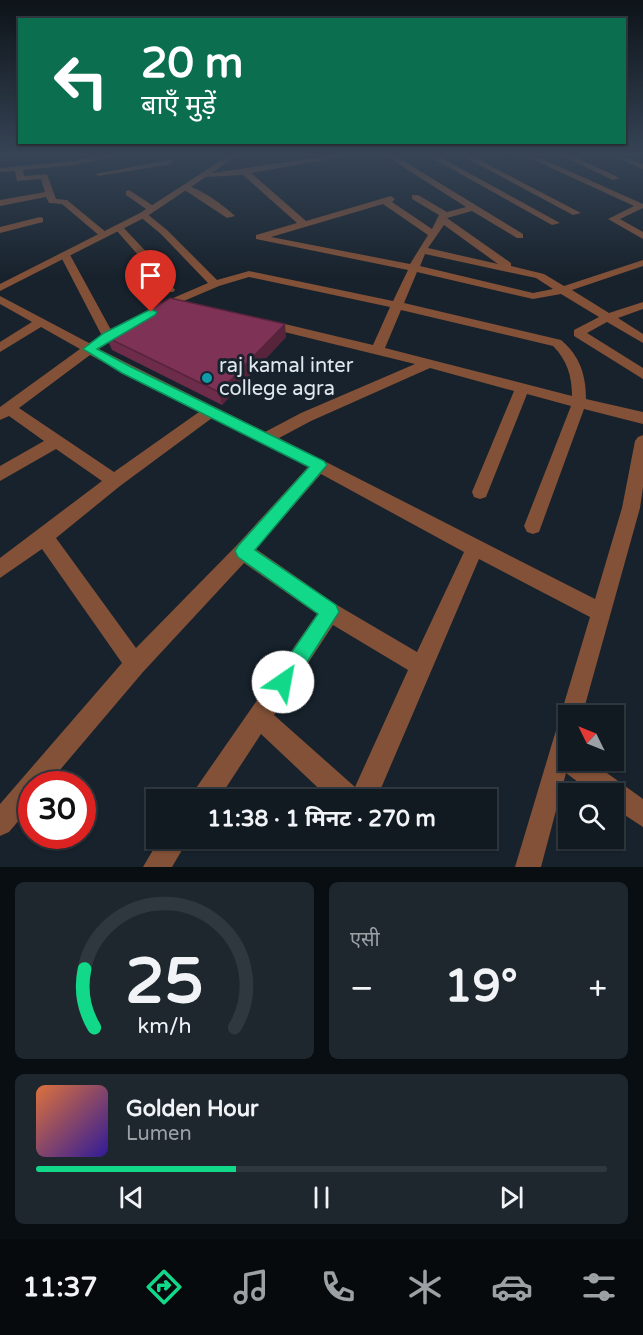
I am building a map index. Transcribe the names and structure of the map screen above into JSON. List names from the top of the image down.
{
  "places": ["raj kamal inter college agra"],
  "north": "top left",
  "page": {
    "turn": ["20 m", "बाएँ मुड़ें"],
    "limit": "30",
    "trip": "11:38 · 1 मिनट · 270 m",
    "tile": "एसी",
    "heat": ["−", "19°", "+"],
    "song": ["Golden Hour", "Lumen"],
    "tabs": "11:37",
    "gauge": ["25", "km/h"]
  }
}
